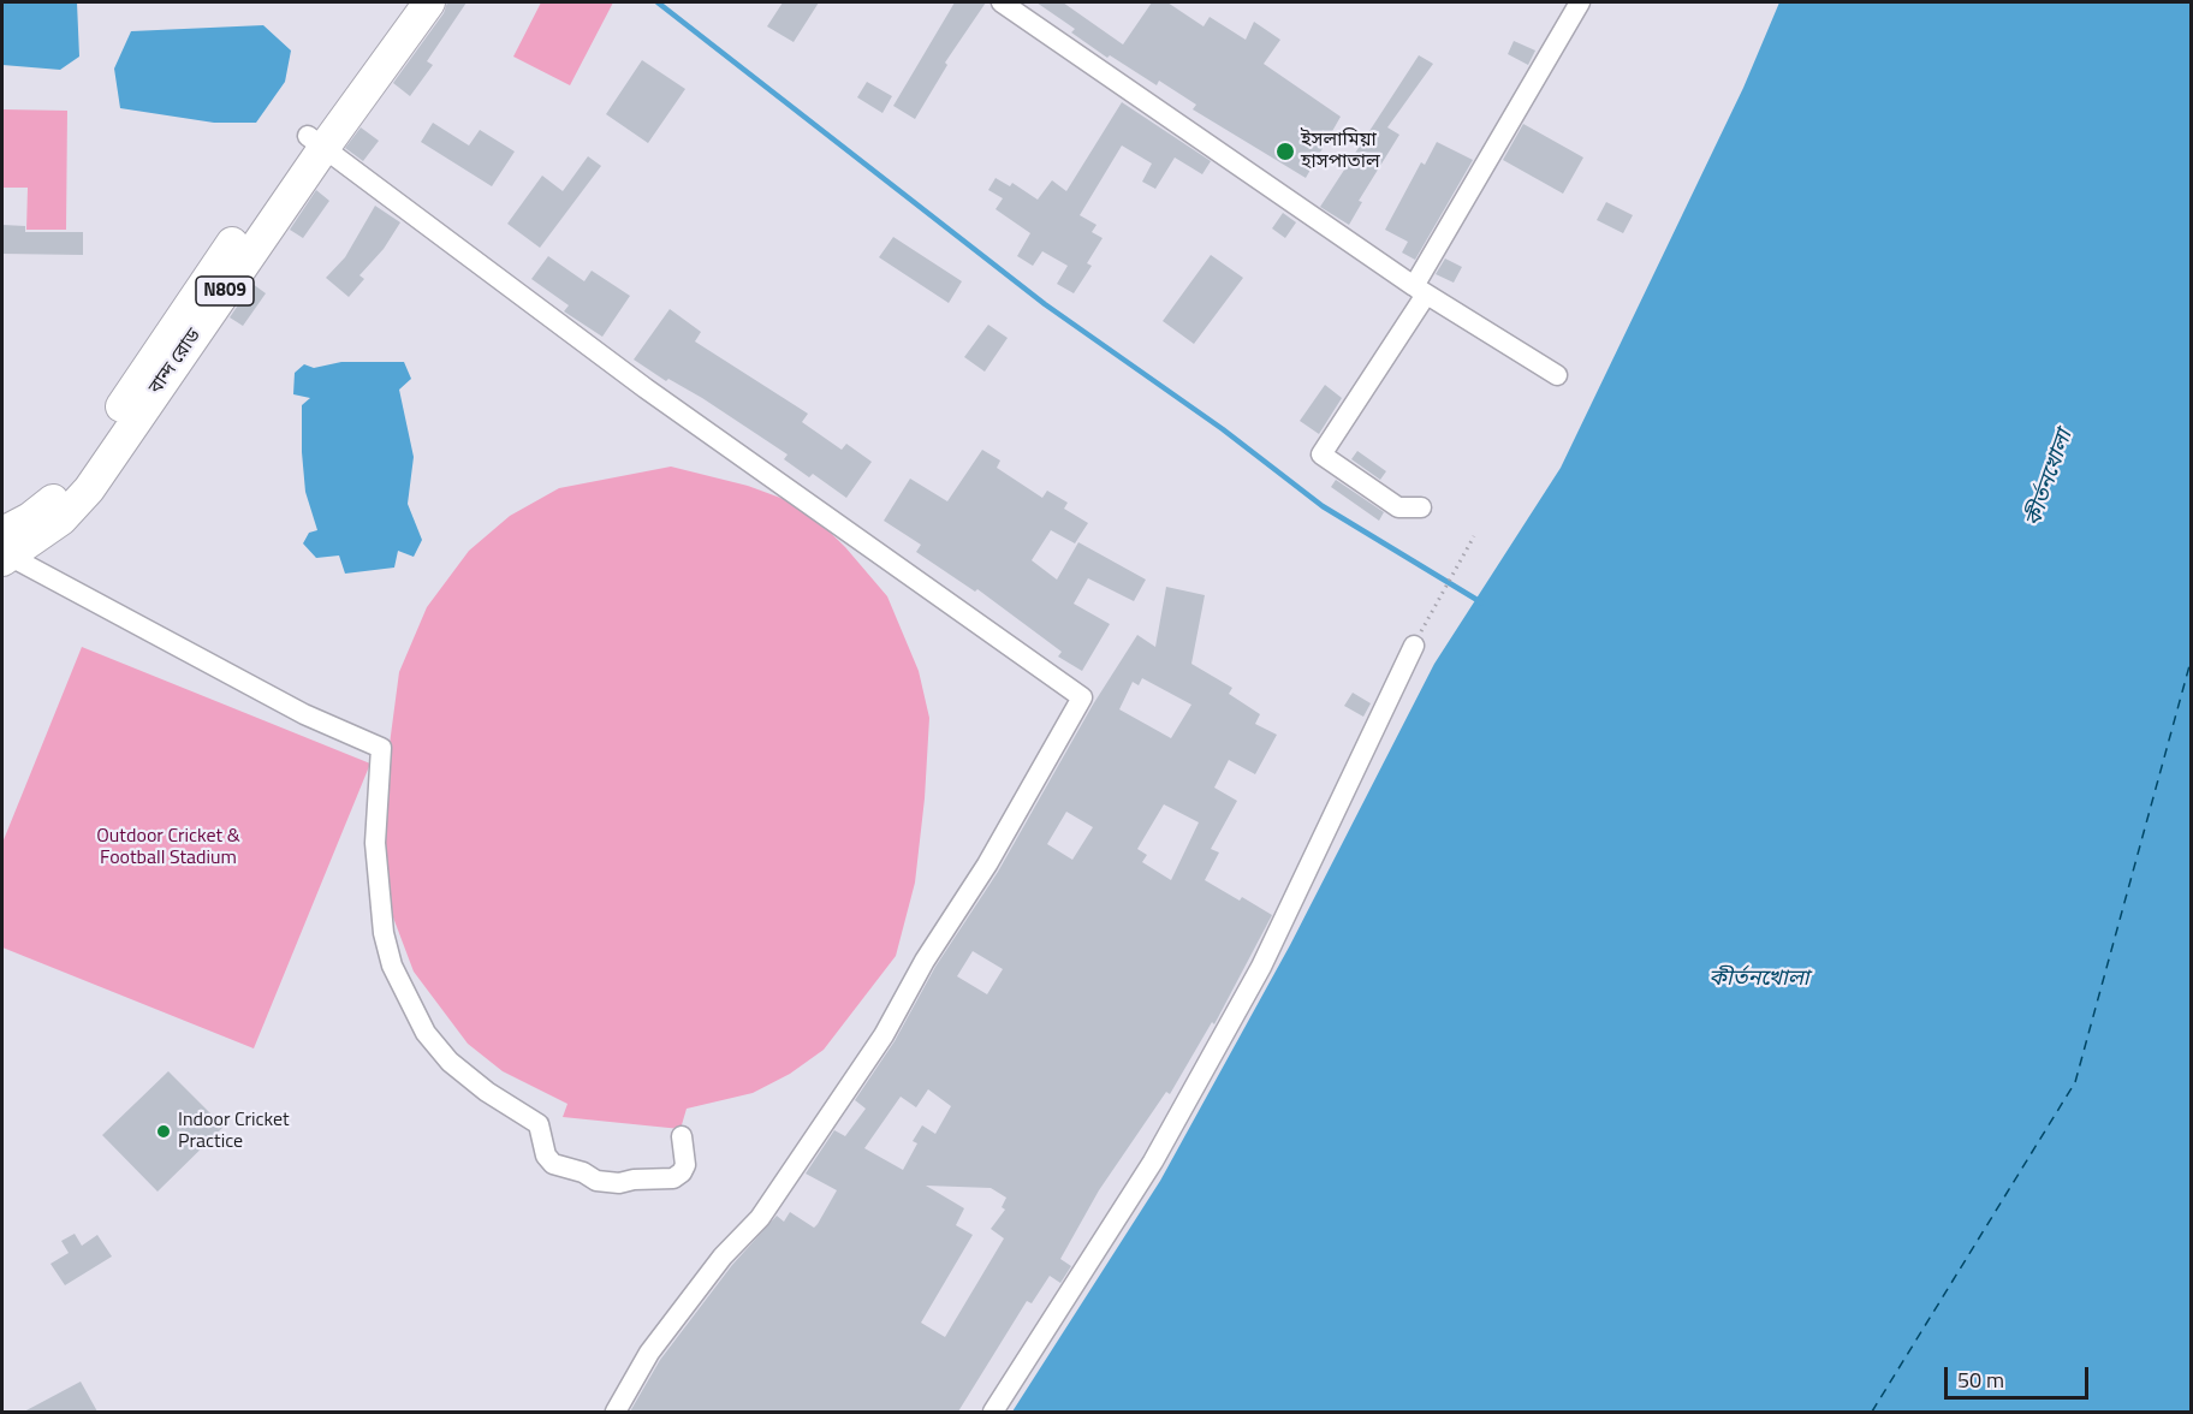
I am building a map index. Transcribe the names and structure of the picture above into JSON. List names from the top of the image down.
{
  "streets": {
    "highway": ["N809", "বান্দ রোড"]
  },
  "water": ["কীর্তনখোলা"],
  "parks": ["Outdoor Cricket & Football Stadium"],
  "places": ["ইসলামিয়া হাসপাতাল", "Indoor Cricket Practice"],
  "scale_bar": "50 m"
}
